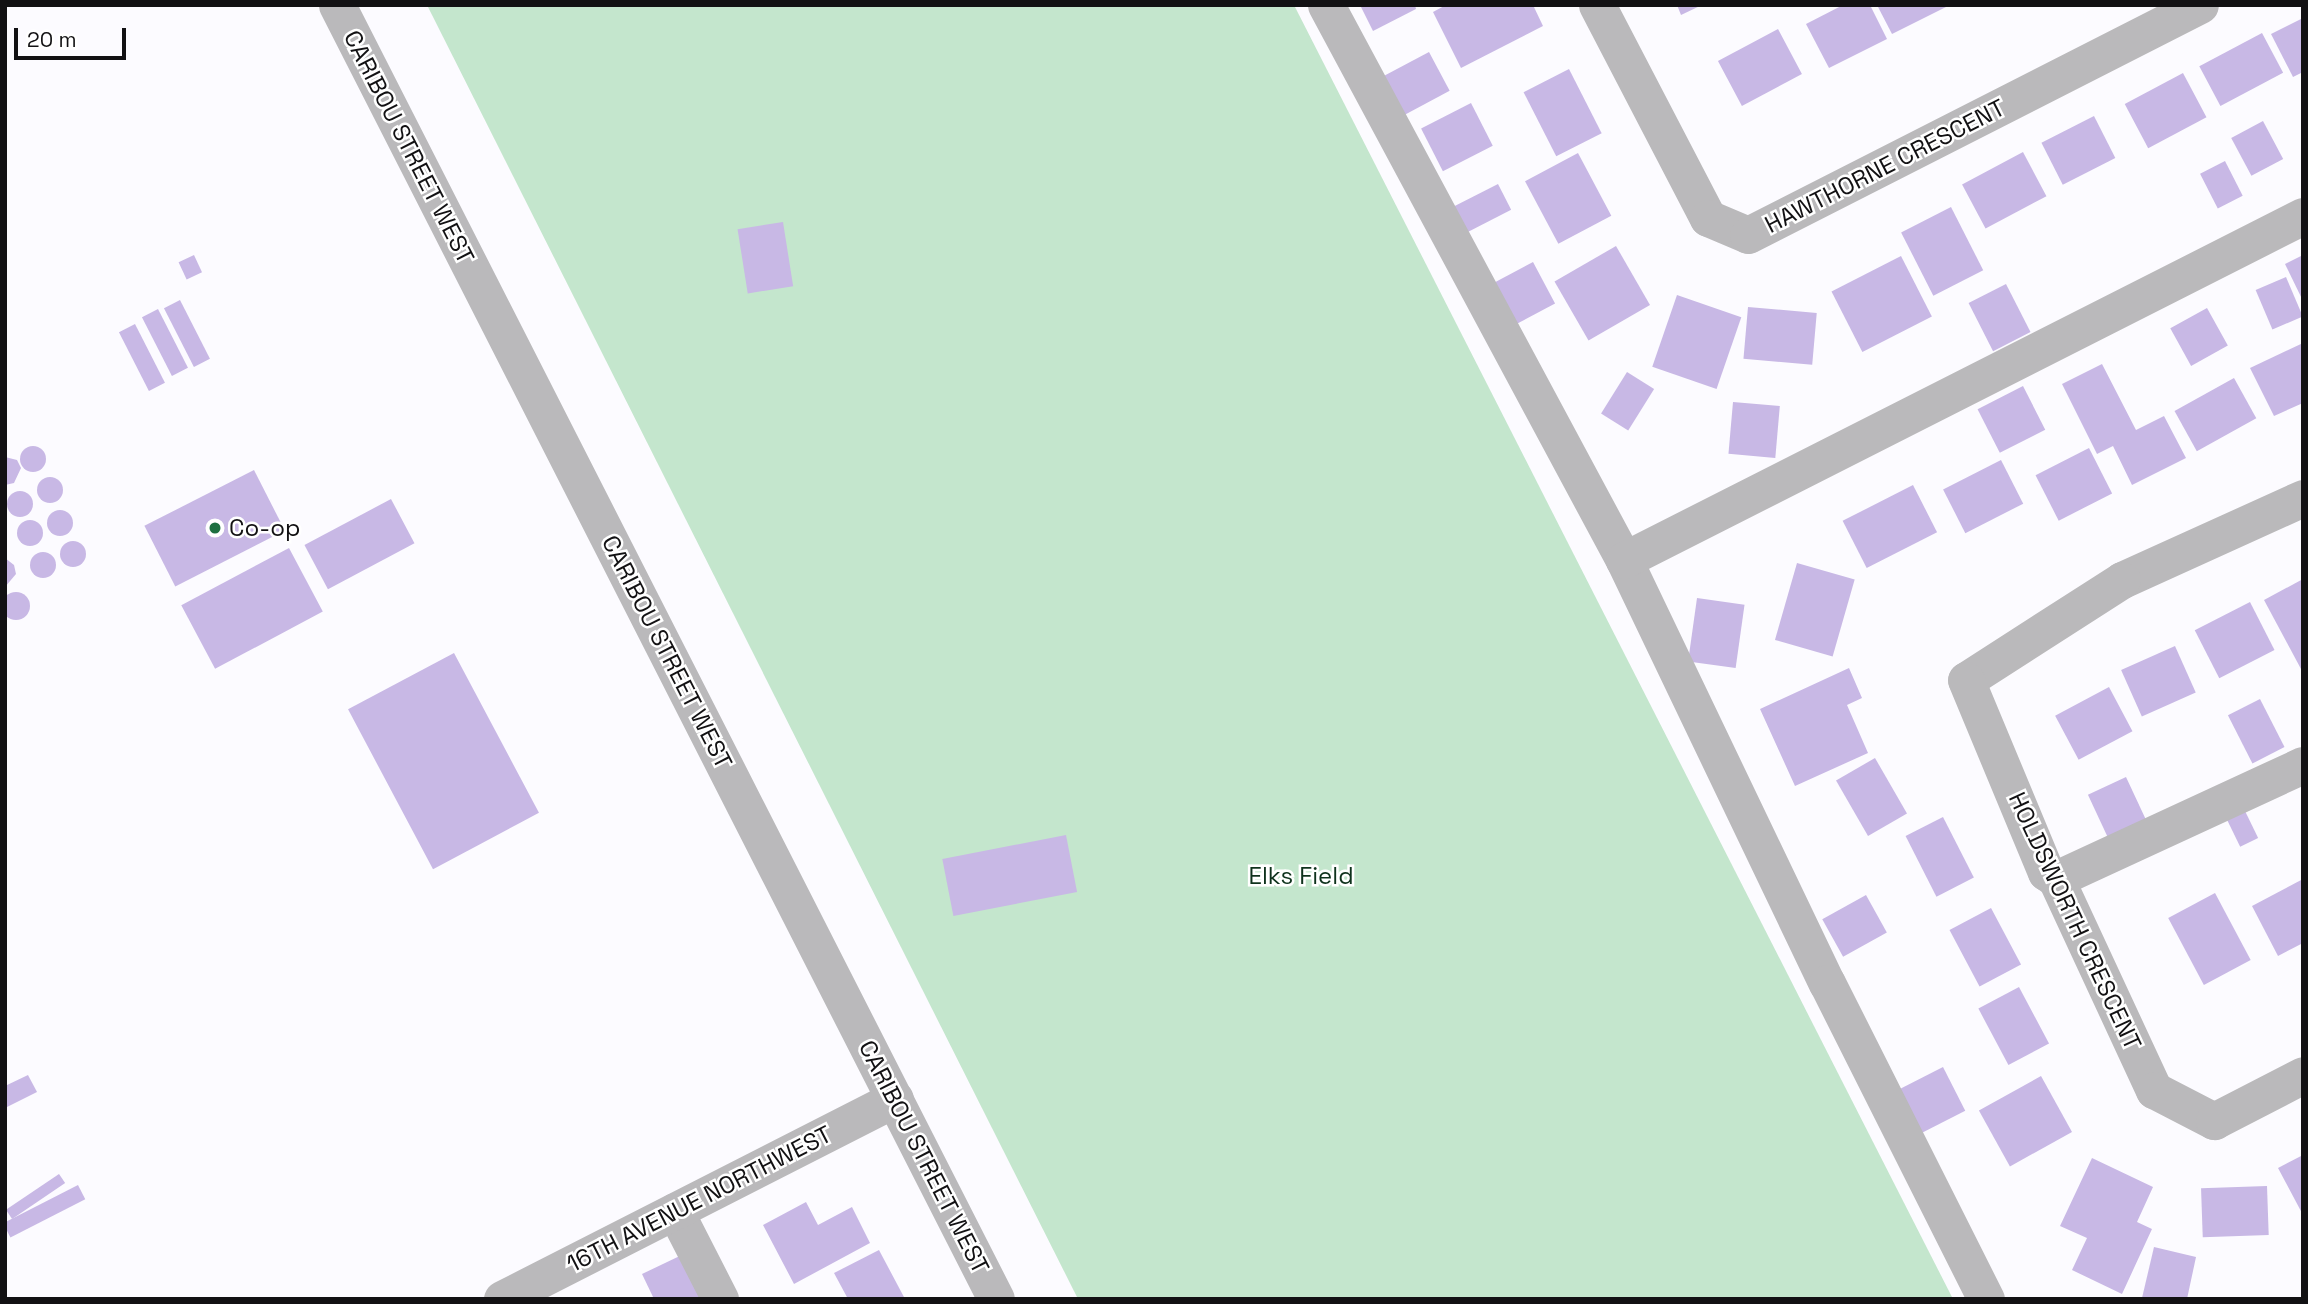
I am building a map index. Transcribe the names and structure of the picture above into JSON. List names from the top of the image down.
{
  "streets": {
    "street": [
      "CARIBOU STREET WEST",
      "HAWTHORNE CRESCENT",
      "HOLDSWORTH CRESCENT",
      "16TH AVENUE NORTHWEST"
    ]
  },
  "crossings": [
    ["CARIBOU STREET WEST", "16TH AVENUE NORTHWEST"]
  ],
  "parks": ["Elks Field"],
  "places": ["Co-op"],
  "scale_bar": "20 m"
}
